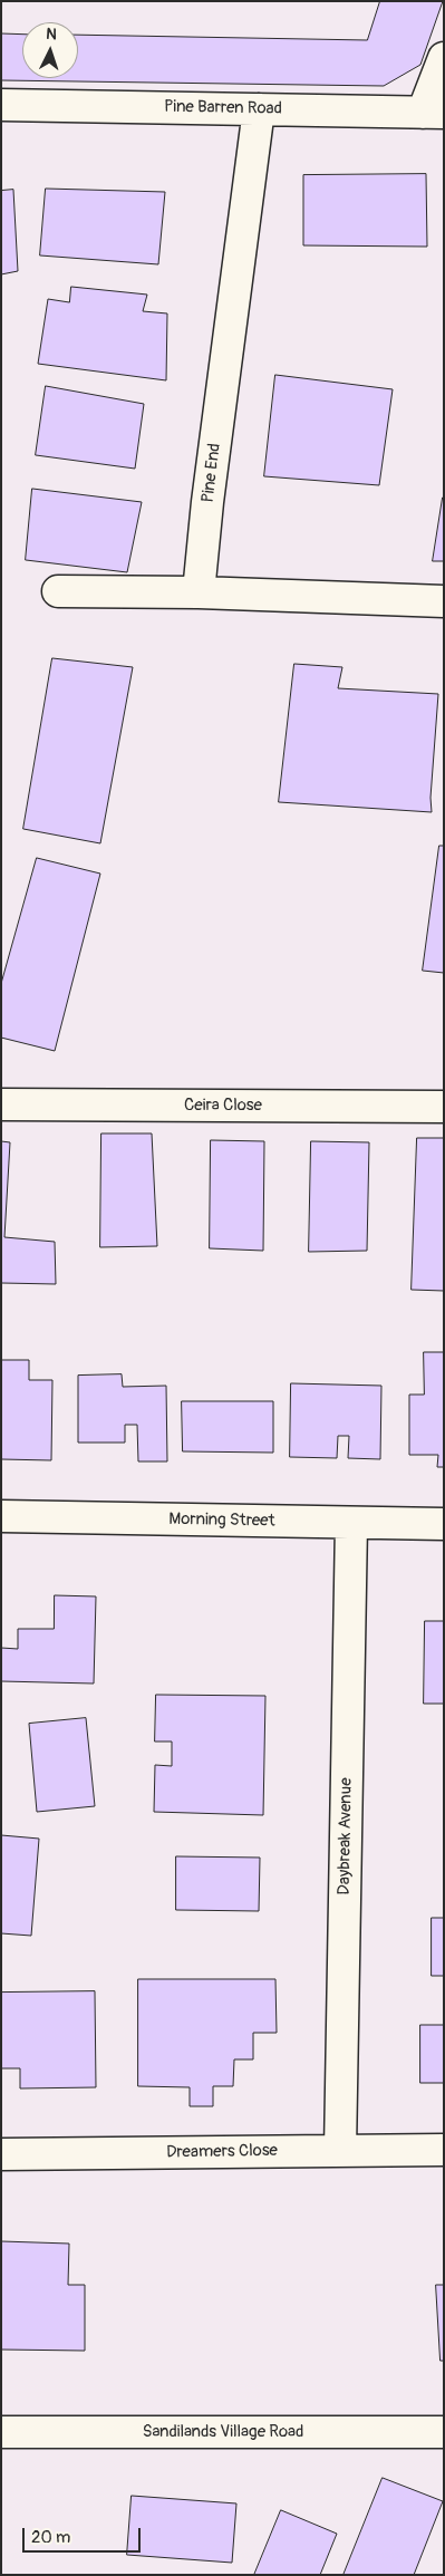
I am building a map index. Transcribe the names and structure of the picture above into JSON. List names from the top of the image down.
{
  "streets": {
    "street": [
      "Pine Barren Road",
      "Pine End",
      "Ceira Close",
      "Morning Street",
      "Daybreak Avenue",
      "Dreamers Close",
      "Sandilands Village Road"
    ]
  },
  "crossings": [
    ["Pine Barren Road", "Pine End"],
    ["Morning Street", "Daybreak Avenue"],
    ["Daybreak Avenue", "Dreamers Close"]
  ],
  "scale_bar": "20 m",
  "north": "top"
}
